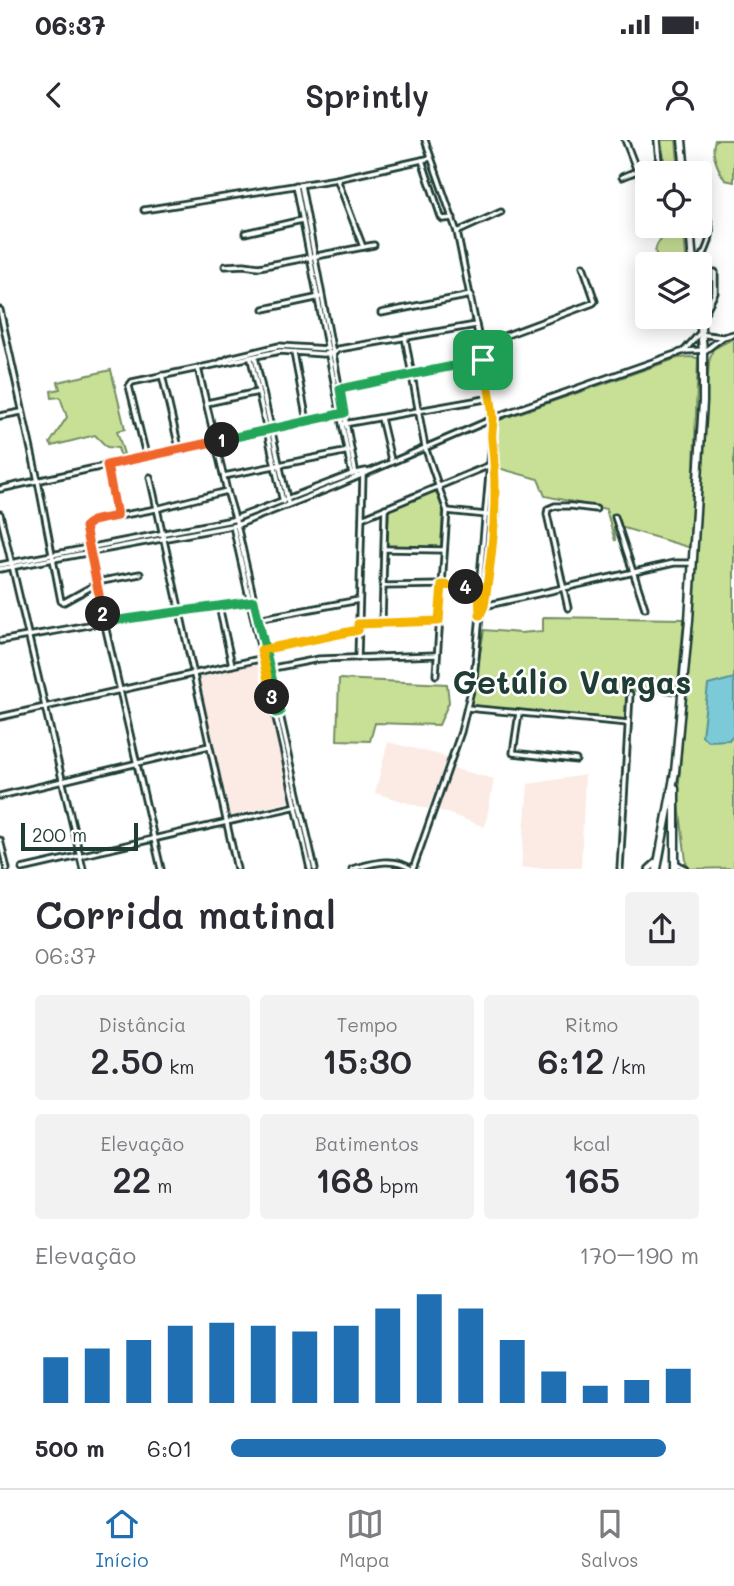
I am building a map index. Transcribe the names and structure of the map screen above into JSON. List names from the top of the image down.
{
  "districts": ["Getúlio Vargas"],
  "scale_bar": "200 m",
  "page": {
    "status": "06:37",
    "header": "Sprintly",
    "pins": [
      "1",
      "4",
      "2",
      "3"
    ],
    "scale": "200 m",
    "heading": ["Corrida matinal", "06:37"],
    "stats": [
      ["Distância", "2.50 km"],
      ["Tempo", "15:30"],
      ["Ritmo", "6:12 /km"],
      ["Elevação", "22 m"],
      ["Batimentos", "168 bpm"],
      ["kcal", "165"]
    ],
    "chart": ["Elevação", "170–190 m"],
    "list": [
      {
        "name": "500 m",
        "note": "6:01"
      }
    ],
    "tabs": ["Início", "Mapa", "Salvos"]
  }
}
